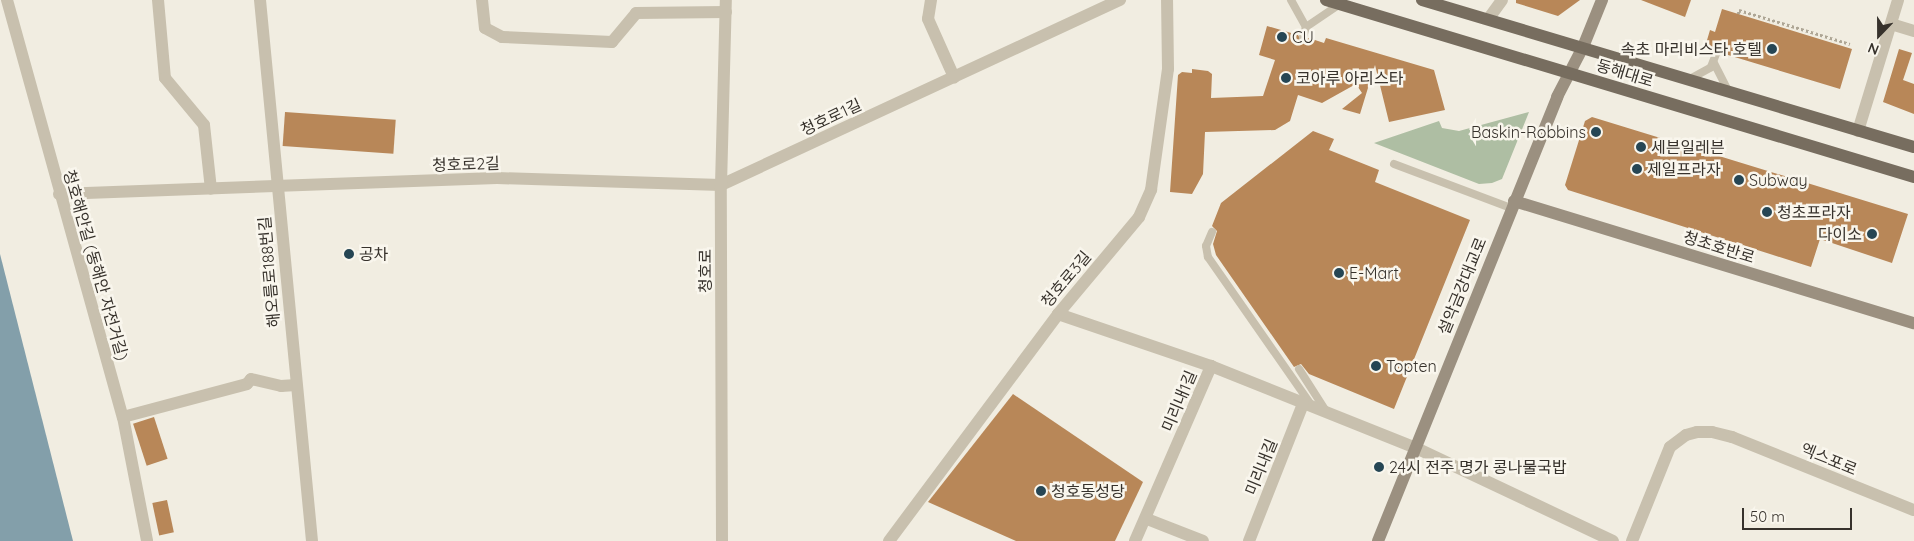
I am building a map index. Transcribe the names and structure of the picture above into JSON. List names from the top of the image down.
{
  "streets": {
    "main road": ["동해대로"],
    "street": [
      "청호로1길",
      "청호로2길",
      "청초호반로",
      "청호해안길 (동해안 자전거길)",
      "청호로",
      "해오름로188번길",
      "청호로3길",
      "설악금강대교로",
      "미리내1길",
      "엑스포로",
      "미리내길"
    ]
  },
  "crossings": [
    ["동해대로", "설악금강대교로"],
    ["청호로1길", "청호로2길"],
    ["청호로1길", "청호로"],
    ["청호로2길", "청호해안길 (동해안 자전거길)"],
    ["청호로2길", "청호로"],
    ["청호로2길", "해오름로188번길"],
    ["청초호반로", "설악금강대교로"],
    ["청호로3길", "미리내1길"]
  ],
  "places": [
    "CU",
    "속초 마리비스타 호텔",
    "코아루 아리스타",
    "Baskin-Robbins",
    "세븐일레븐",
    "제일프라자",
    "Subway",
    "청초프라자",
    "다이소",
    "공차",
    "E-Mart",
    "Topten",
    "24시 전주 명가 콩나물국밥",
    "청호동성당"
  ],
  "scale_bar": "50 m",
  "north": "bottom"
}
